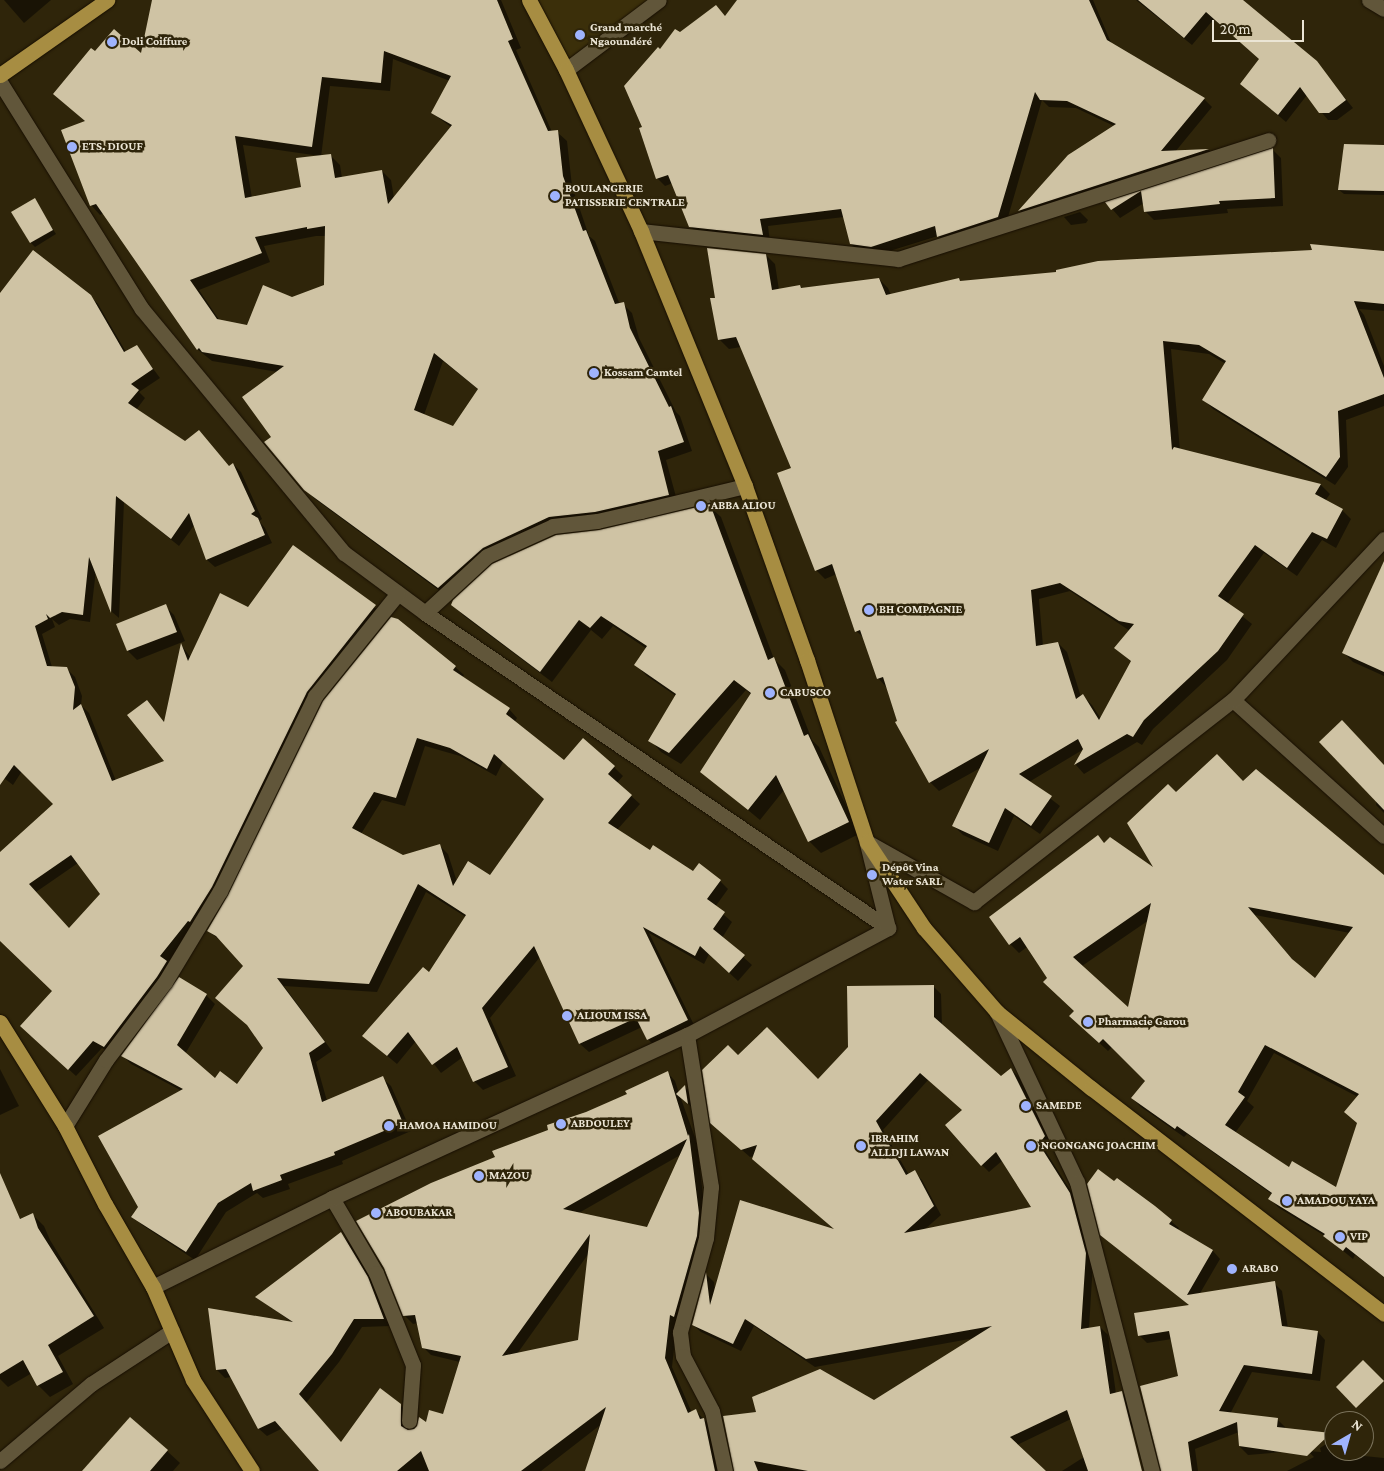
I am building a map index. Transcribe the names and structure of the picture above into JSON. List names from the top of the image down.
{
  "places": [
    "Grand marché Ngaoundéré",
    "Doli Coiffure",
    "ETS. DIOUF",
    "BOULANGERIE PATISSERIE CENTRALE",
    "Kossam Camtel",
    "ABBA ALIOU",
    "BH COMPAGNIE",
    "CABUSCO",
    "Dépôt Vina Water SARL",
    "ALIOUM ISSA",
    "Pharmacie Garou",
    "SAMEDE",
    "ABDOULEY",
    "HAMOA HAMIDOU",
    "IBRAHIM ALLDJI LAWAN",
    "NGONGANG JOACHIM",
    "MAZOU",
    "AMADOU YAYA",
    "ABOUBAKAR",
    "VIP",
    "ARABO"
  ],
  "scale_bar": "20 m",
  "north": "top right"
}
